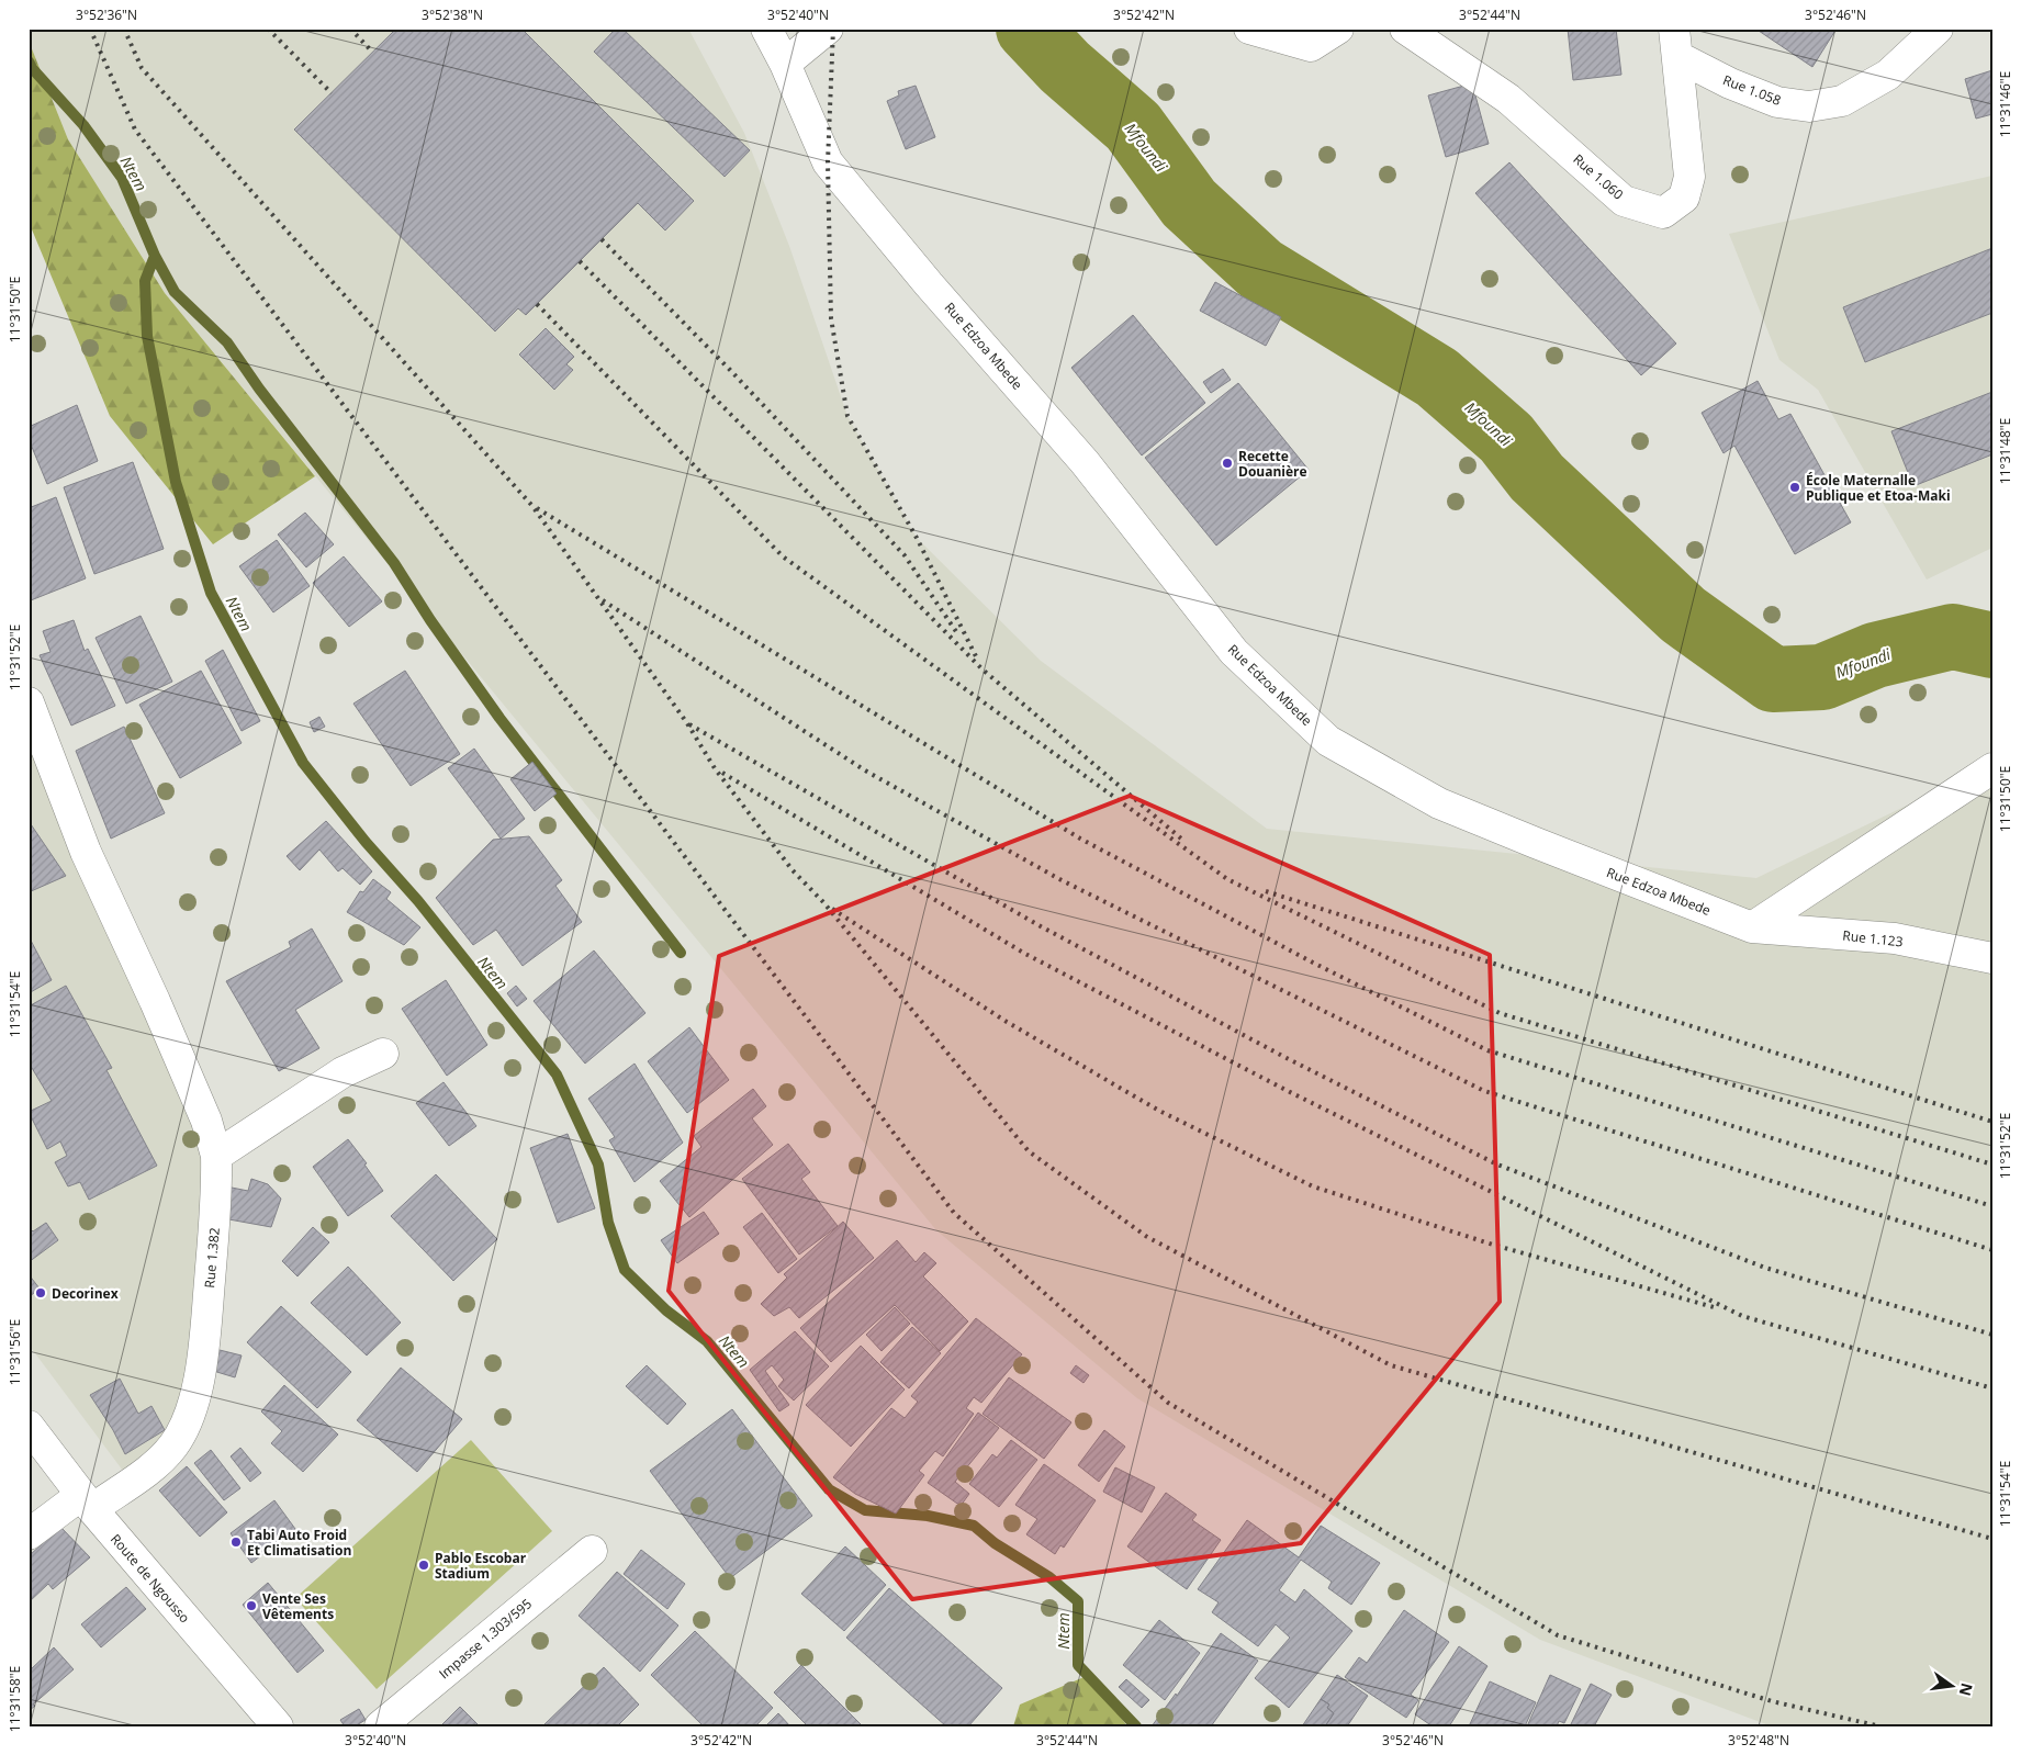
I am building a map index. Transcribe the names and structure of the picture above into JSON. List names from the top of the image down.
{
  "streets": {
    "street": [
      "Rue 1.058",
      "Rue 1.060",
      "Rue Edzoa Mbede",
      "Rue 1.123",
      "Rue 1.382",
      "Route de Ngousso",
      "Impasse 1.303/595"
    ]
  },
  "crossings": [
    ["Rue 1.058", "Rue 1.060"],
    ["Rue Edzoa Mbede", "Rue 1.123"],
    ["Rue 1.382", "Route de Ngousso"]
  ],
  "water": ["Mfoundi", "Ntem"],
  "places": [
    "Recette Douanière",
    "École Maternalle Publique et Etoa-Maki",
    "Decorinex",
    "Tabi Auto Froid Et Climatisation",
    "Pablo Escobar Stadium",
    "Vente Ses Vêtements"
  ],
  "north": "right",
  "coordinates": [
    "3°52'36\"N",
    "3°52'38\"N",
    "3°52'40\"N",
    "3°52'42\"N",
    "3°52'44\"N",
    "3°52'46\"N",
    "11°31'46\"E",
    "11°31'50\"E",
    "11°31'48\"E",
    "11°31'52\"E",
    "11°31'54\"E",
    "11°31'56\"E",
    "11°31'58\"E",
    "3°52'48\"N"
  ]
}
